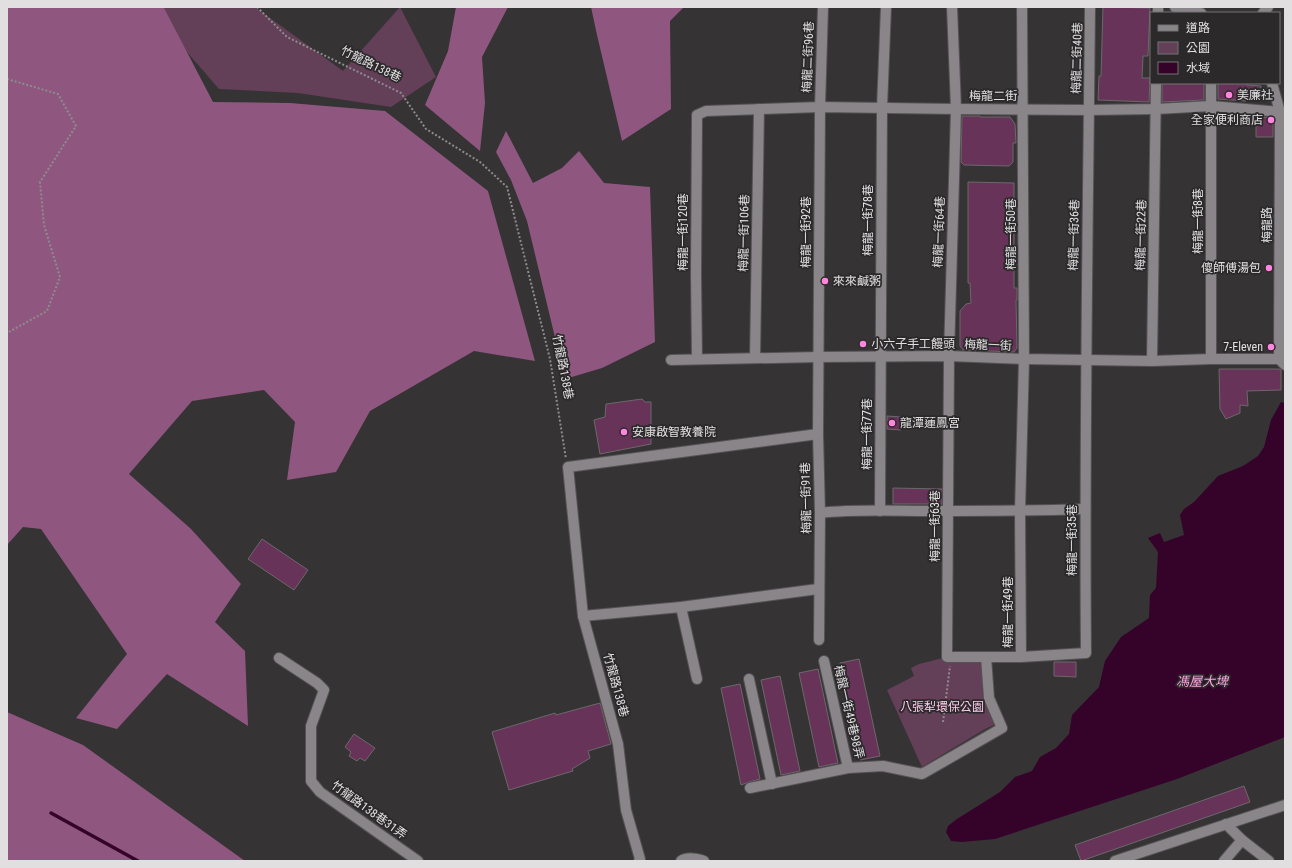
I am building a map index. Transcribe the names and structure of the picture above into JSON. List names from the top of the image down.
{
  "streets": {
    "street": [
      "梅龍二街96巷",
      "梅龍二街40巷",
      "竹龍路138巷",
      "梅龍二街",
      "梅龍一街78巷",
      "梅龍一街8巷",
      "梅龍路",
      "梅龍一街120巷",
      "梅龍一街92巷",
      "梅龍一街64巷",
      "梅龍一街106巷",
      "梅龍一街50巷",
      "梅龍一街36巷",
      "梅龍一街22巷",
      "梅龍一街",
      "梅龍一街77巷",
      "梅龍一街91巷",
      "梅龍一街63巷",
      "梅龍一街35巷",
      "梅龍一街49巷",
      "梅龍一街49巷98弄",
      "竹龍路138巷31弄"
    ]
  },
  "crossings": [
    ["梅龍二街96巷", "梅龍二街"],
    ["梅龍二街96巷", "梅龍一街92巷"],
    ["梅龍二街40巷", "梅龍二街"],
    ["梅龍二街40巷", "梅龍一街36巷"],
    ["梅龍二街", "梅龍一街78巷"],
    ["梅龍二街", "梅龍一街8巷"],
    ["梅龍二街", "梅龍路"],
    ["梅龍二街", "梅龍一街120巷"],
    ["梅龍二街", "梅龍一街92巷"],
    ["梅龍二街", "梅龍一街64巷"],
    ["梅龍二街", "梅龍一街106巷"],
    ["梅龍二街", "梅龍一街50巷"],
    ["梅龍二街", "梅龍一街36巷"],
    ["梅龍二街", "梅龍一街22巷"],
    ["梅龍一街78巷", "梅龍一街"],
    ["梅龍一街78巷", "梅龍一街77巷"],
    ["梅龍一街8巷", "梅龍一街"],
    ["梅龍路", "梅龍一街"],
    ["梅龍一街120巷", "梅龍一街"],
    ["梅龍一街92巷", "梅龍一街"],
    ["梅龍一街92巷", "梅龍一街91巷"],
    ["梅龍一街64巷", "梅龍一街"],
    ["梅龍一街64巷", "梅龍一街63巷"],
    ["梅龍一街106巷", "梅龍一街"],
    ["梅龍一街50巷", "梅龍一街"],
    ["梅龍一街50巷", "梅龍一街49巷"],
    ["梅龍一街36巷", "梅龍一街"],
    ["梅龍一街36巷", "梅龍一街35巷"],
    ["梅龍一街22巷", "梅龍一街"],
    ["梅龍一街", "梅龍一街77巷"],
    ["梅龍一街", "梅龍一街91巷"],
    ["梅龍一街", "梅龍一街63巷"],
    ["梅龍一街", "梅龍一街35巷"],
    ["梅龍一街", "梅龍一街49巷"],
    ["梅龍一街35巷", "梅龍一街49巷"],
    ["梅龍一街49巷", "梅龍一街49巷98弄"]
  ],
  "water": ["馮屋大埤"],
  "parks": ["八張犁環保公園"],
  "places": [
    "美廉社",
    "全家便利商店",
    "傻師傅湯包",
    "來來鹹粥",
    "小六子手工饅頭",
    "7-Eleven",
    "龍潭蓮鳳宮",
    "安康啟智教養院"
  ],
  "legend": ["道路", "公園", "水域"]
}
